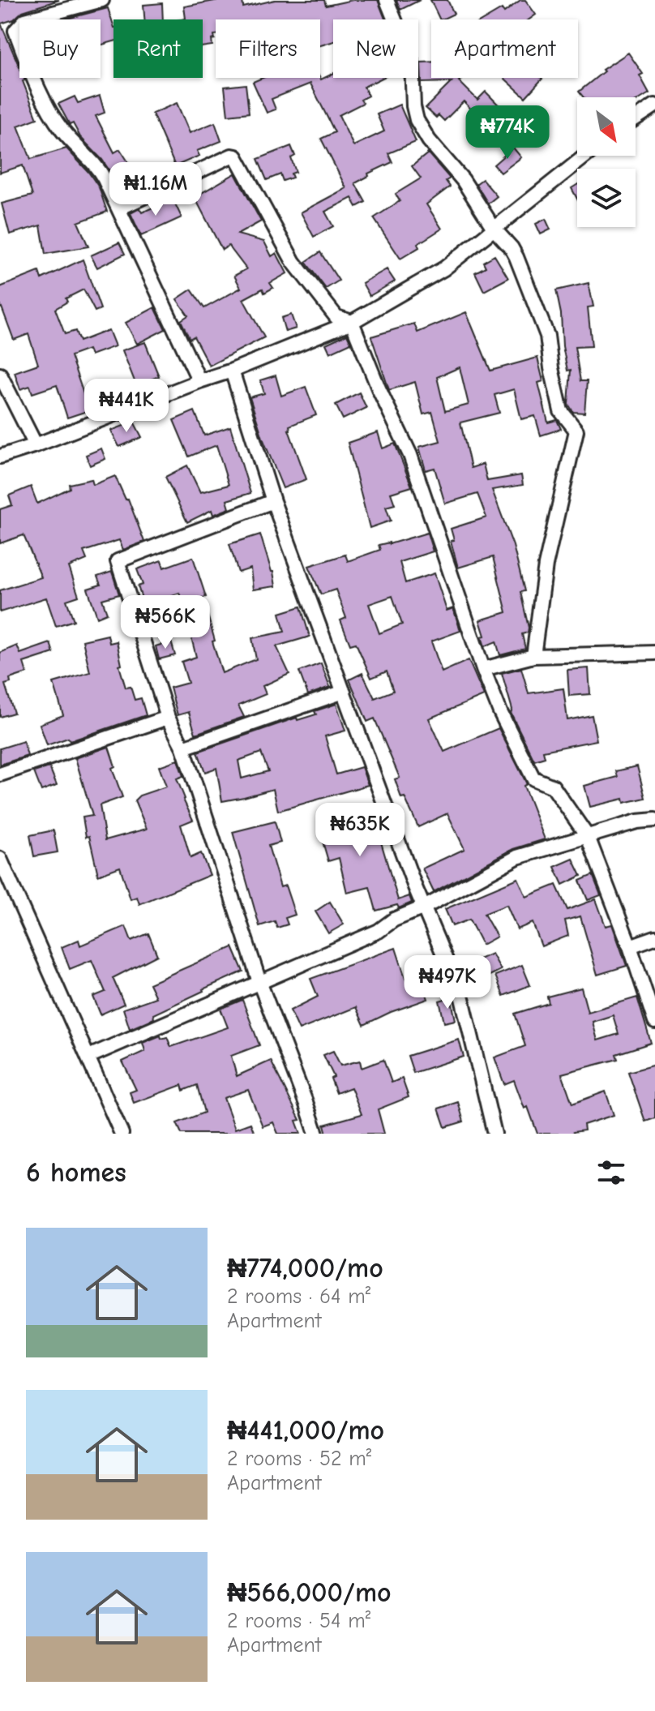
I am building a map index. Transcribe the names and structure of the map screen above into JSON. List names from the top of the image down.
{
  "north": "bottom right",
  "page": {
    "chip": [
      "Buy",
      "Rent",
      "Filters",
      "New",
      "Apartment"
    ],
    "price": [
      "₦774K",
      "₦1.16M",
      "₦441K",
      "₦566K",
      "₦635K",
      "₦497K"
    ],
    "heading": "6 homes",
    "list": [
      {
        "name": "₦774,000/mo",
        "note": "2 rooms · 64 m² · Apartment"
      },
      {
        "name": "₦441,000/mo",
        "note": "2 rooms · 52 m² · Apartment"
      },
      {
        "name": "₦566,000/mo",
        "note": "2 rooms · 54 m² · Apartment"
      }
    ]
  }
}
